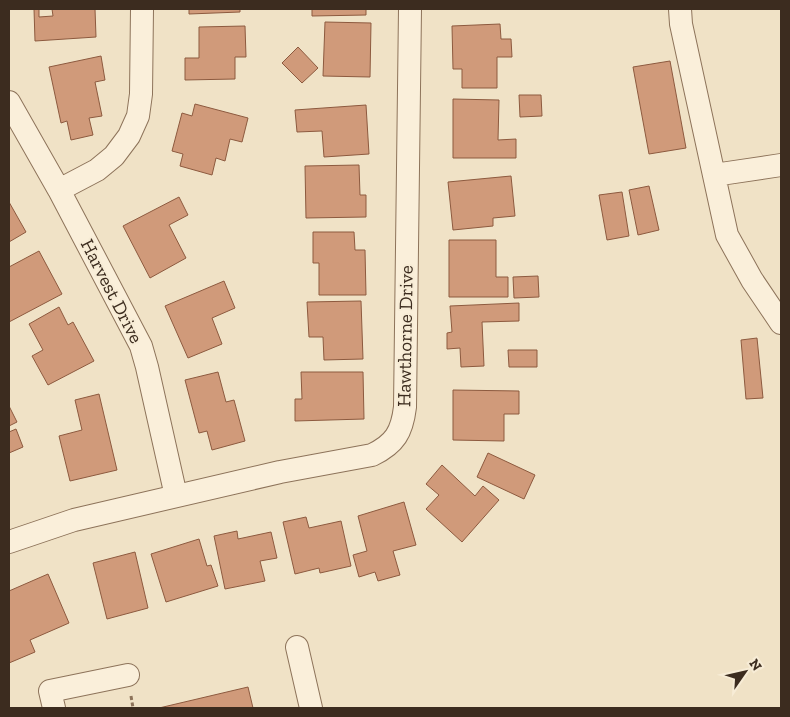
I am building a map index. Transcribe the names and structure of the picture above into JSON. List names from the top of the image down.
{
  "streets": {
    "street": ["Harvest Drive", "Hawthorne Drive"]
  },
  "crossings": [
    ["Harvest Drive", "Hawthorne Drive"]
  ],
  "north": "top right"
}
